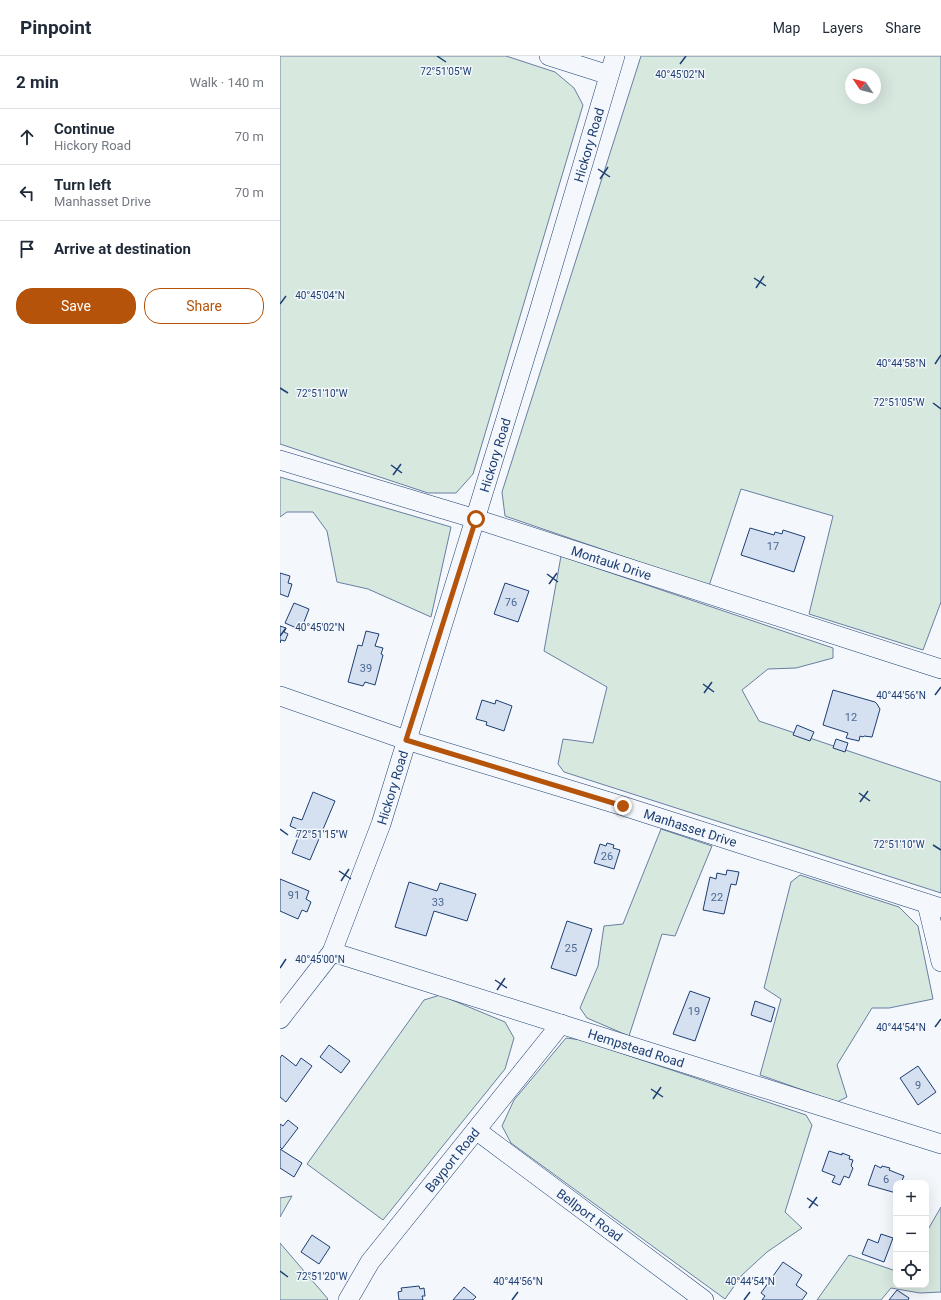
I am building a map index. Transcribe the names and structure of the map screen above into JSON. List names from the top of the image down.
{
  "streets": {
    "street": [
      "Hickory Road",
      "Montauk Drive",
      "Manhasset Drive",
      "Hempstead Road",
      "Bayport Road",
      "Bellport Road"
    ]
  },
  "crossings": [
    ["Hickory Road", "Montauk Drive"],
    ["Hickory Road", "Manhasset Drive"],
    ["Hickory Road", "Hempstead Road"],
    ["Hempstead Road", "Bayport Road"],
    ["Bayport Road", "Bellport Road"]
  ],
  "house_numbers": [
    "17",
    "76",
    "39",
    "12",
    "26",
    "91",
    "22",
    "33",
    "25",
    "19",
    "9",
    "6"
  ],
  "north": "top left",
  "page": {
    "header": "Pinpoint",
    "nav": ["Map", "Layers", "Share"],
    "heading": ["2 min", "Walk · 140 m"],
    "list": [
      ["Continue", "Hickory Road", "70 m"],
      ["Turn left", "Manhasset Drive", "70 m"],
      "Arrive at destination"
    ],
    "buttons": ["Save", "Share"],
    "map_buttons": ["+", "−"]
  },
  "coordinates": [
    "72°51'05\"W",
    "40°45'02\"N",
    "40°45'04\"N",
    "40°44'58\"N",
    "72°51'10\"W",
    "40°44'56\"N",
    "72°51'15\"W",
    "40°45'00\"N",
    "40°44'54\"N",
    "72°51'20\"W"
  ]
}
